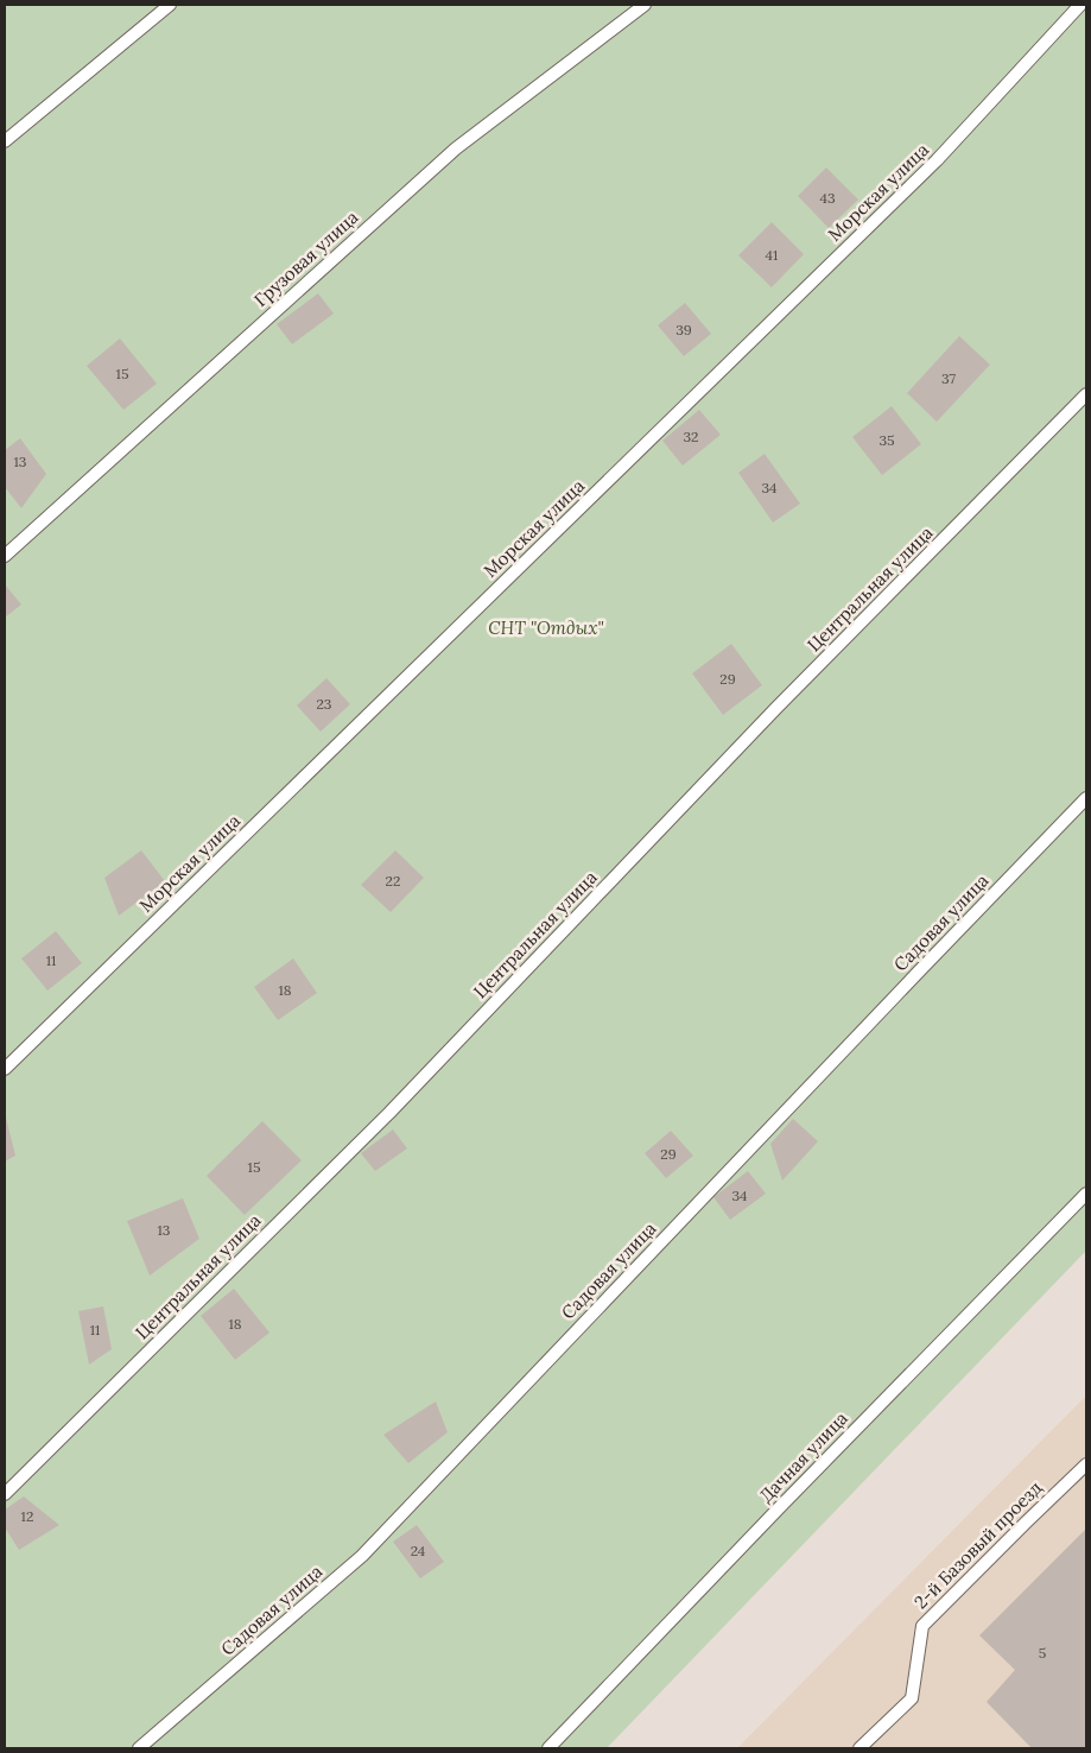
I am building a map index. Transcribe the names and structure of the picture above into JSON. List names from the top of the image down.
{
  "streets": {
    "lane": [
      "Морская улица",
      "Грузовая улица",
      "Центральная улица",
      "Садовая улица",
      "Дачная улица",
      "2-й Базовый проезд"
    ]
  },
  "parks": ["СНТ \"Отдых\""],
  "house_numbers": [
    "43",
    "41",
    "39",
    "15",
    "37",
    "32",
    "35",
    "13",
    "34",
    "29",
    "23",
    "22",
    "11",
    "18",
    "29",
    "15",
    "34",
    "13",
    "18",
    "11",
    "12",
    "24",
    "5"
  ]
}
